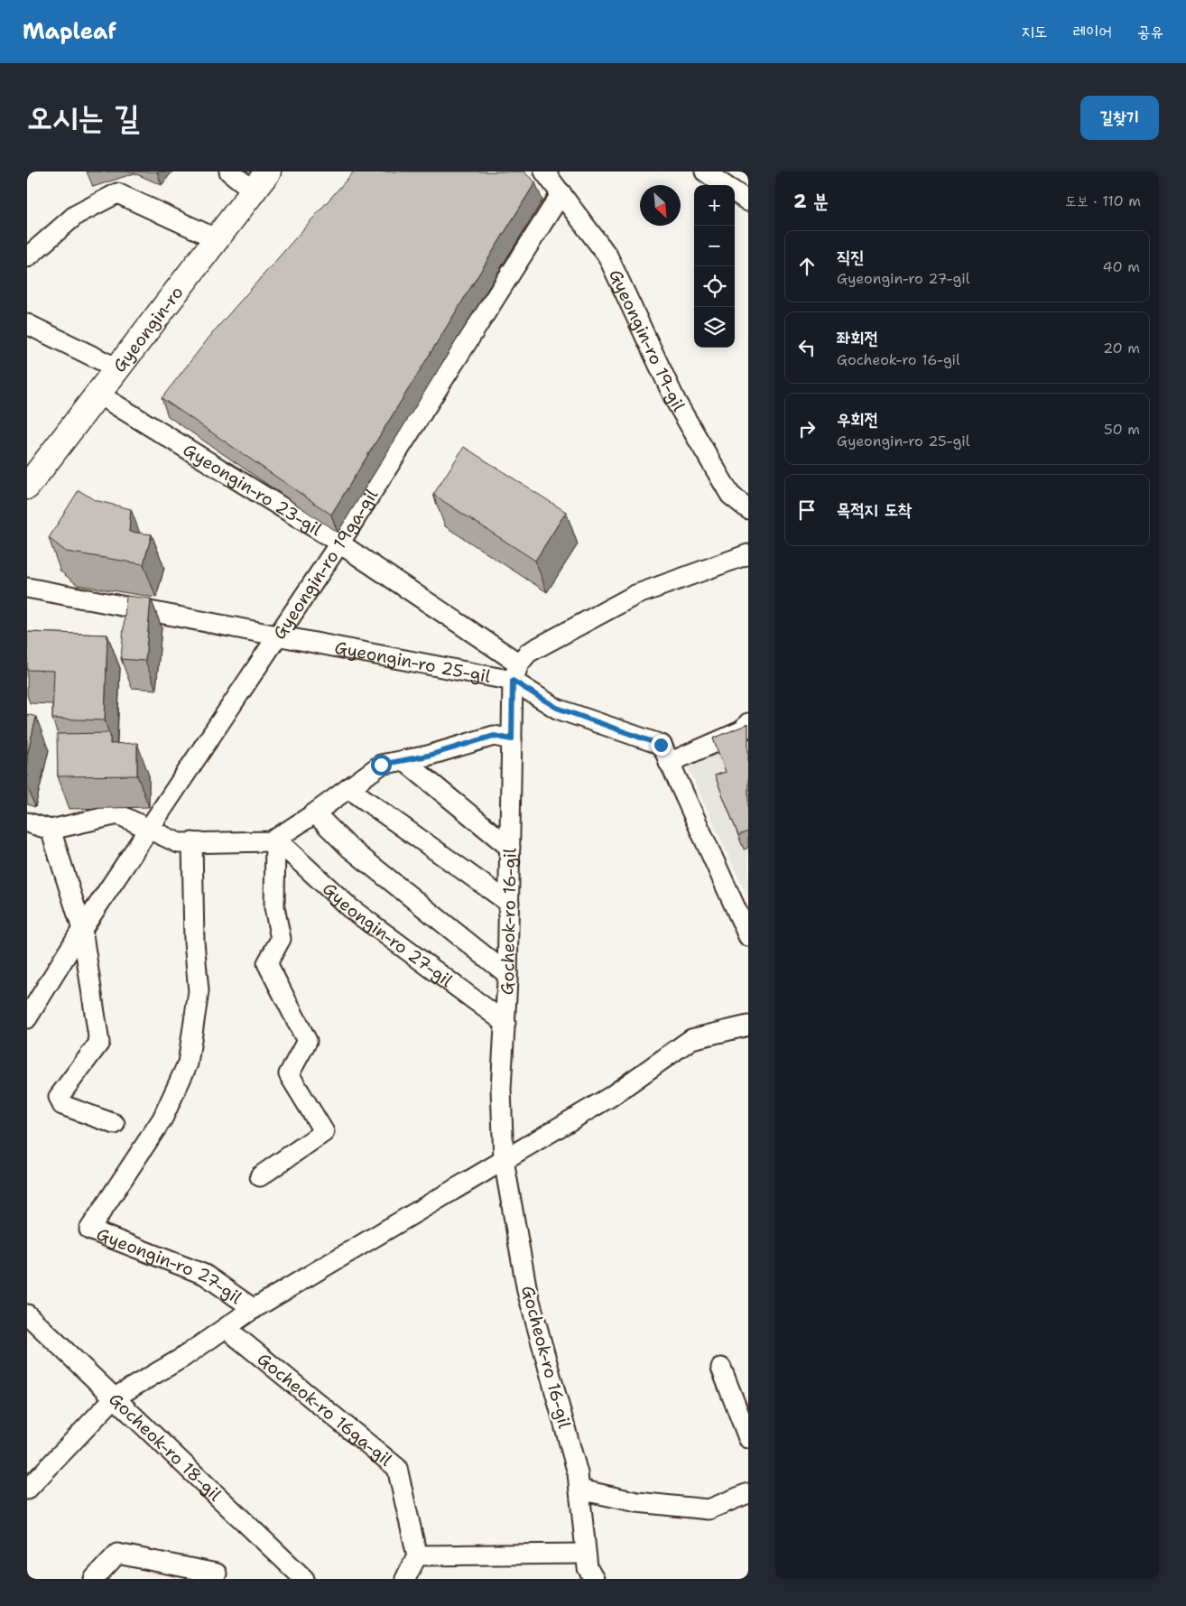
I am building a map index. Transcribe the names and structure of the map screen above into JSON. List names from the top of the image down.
{
  "streets": {
    "main road": ["Gyeongin-ro"],
    "street": [
      "Gyeongin-ro 19-gil",
      "Gyeongin-ro 23-gil",
      "Gyeongin-ro 19ga-gil",
      "Gyeongin-ro 25-gil",
      "Gocheok-ro 16-gil",
      "Gyeongin-ro 27-gil",
      "Gocheok-ro 16ga-gil",
      "Gocheok-ro 18-gil"
    ]
  },
  "crossings": [
    ["Gyeongin-ro", "Gyeongin-ro 23-gil"],
    ["Gyeongin-ro 19-gil", "Gyeongin-ro 19ga-gil"],
    ["Gyeongin-ro 23-gil", "Gyeongin-ro 19ga-gil"],
    ["Gyeongin-ro 23-gil", "Gyeongin-ro 25-gil"],
    ["Gyeongin-ro 23-gil", "Gocheok-ro 16-gil"],
    ["Gyeongin-ro 19ga-gil", "Gyeongin-ro 25-gil"],
    ["Gyeongin-ro 25-gil", "Gocheok-ro 16-gil"],
    ["Gocheok-ro 16-gil", "Gyeongin-ro 27-gil"],
    ["Gocheok-ro 16-gil", "Gocheok-ro 16ga-gil"]
  ],
  "north": "bottom right",
  "page": {
    "header": "Mapleaf",
    "nav": ["지도", "레이어", "공유"],
    "title": "오시는 길",
    "buttons": "길찾기",
    "heading": ["2 분", "도보 · 110 m"],
    "map_buttons": ["+", "−"],
    "list": [
      ["직진", "Gyeongin-ro 27-gil", "40 m"],
      ["좌회전", "Gocheok-ro 16-gil", "20 m"],
      ["우회전", "Gyeongin-ro 25-gil", "50 m"],
      "목적지 도착"
    ]
  }
}
